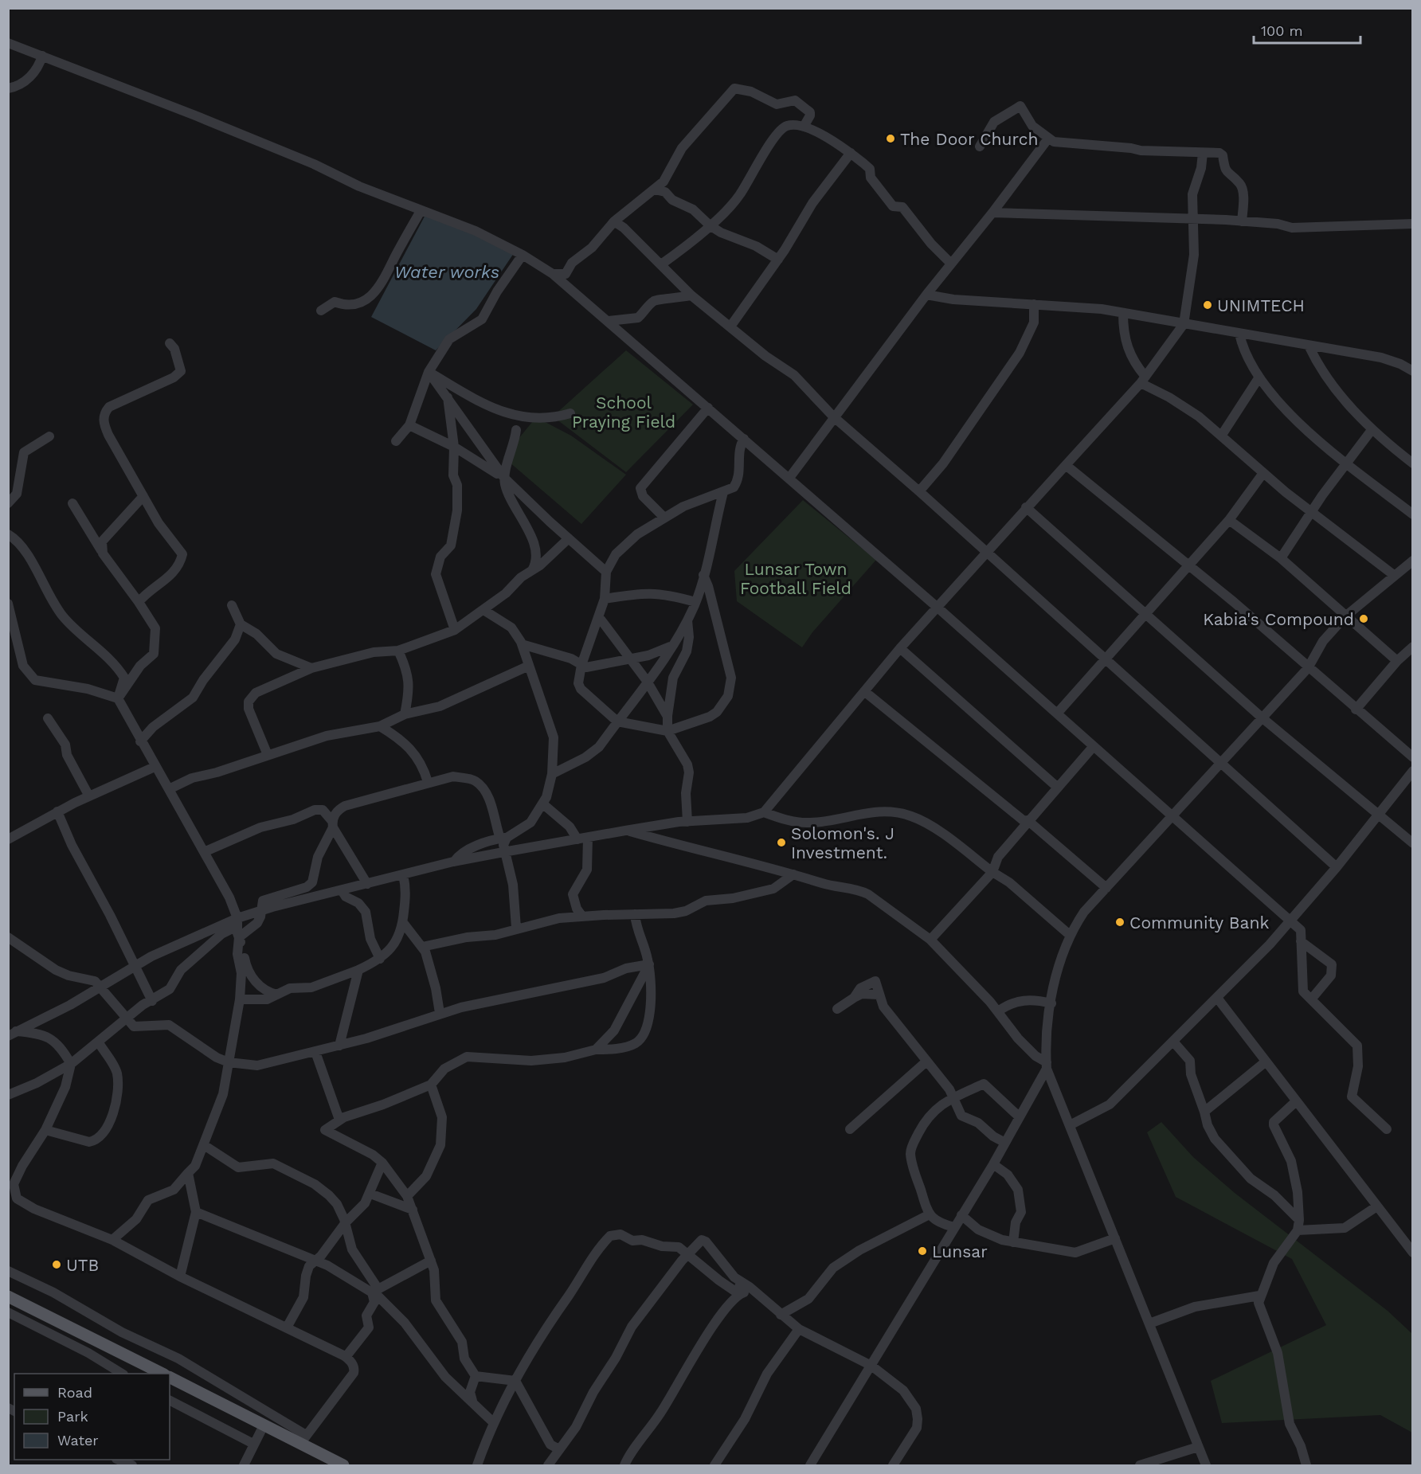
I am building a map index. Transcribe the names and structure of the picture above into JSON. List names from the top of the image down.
{
  "water": ["Water works"],
  "parks": ["School Praying Field", "Lunsar Town Football Field"],
  "places": [
    "The Door Church",
    "UNIMTECH",
    "Kabia's Compound",
    "Solomon's. J Investment.",
    "Community Bank",
    "Lunsar",
    "UTB"
  ],
  "legend": ["Road", "Park", "Water"],
  "scale_bar": "100 m"
}
